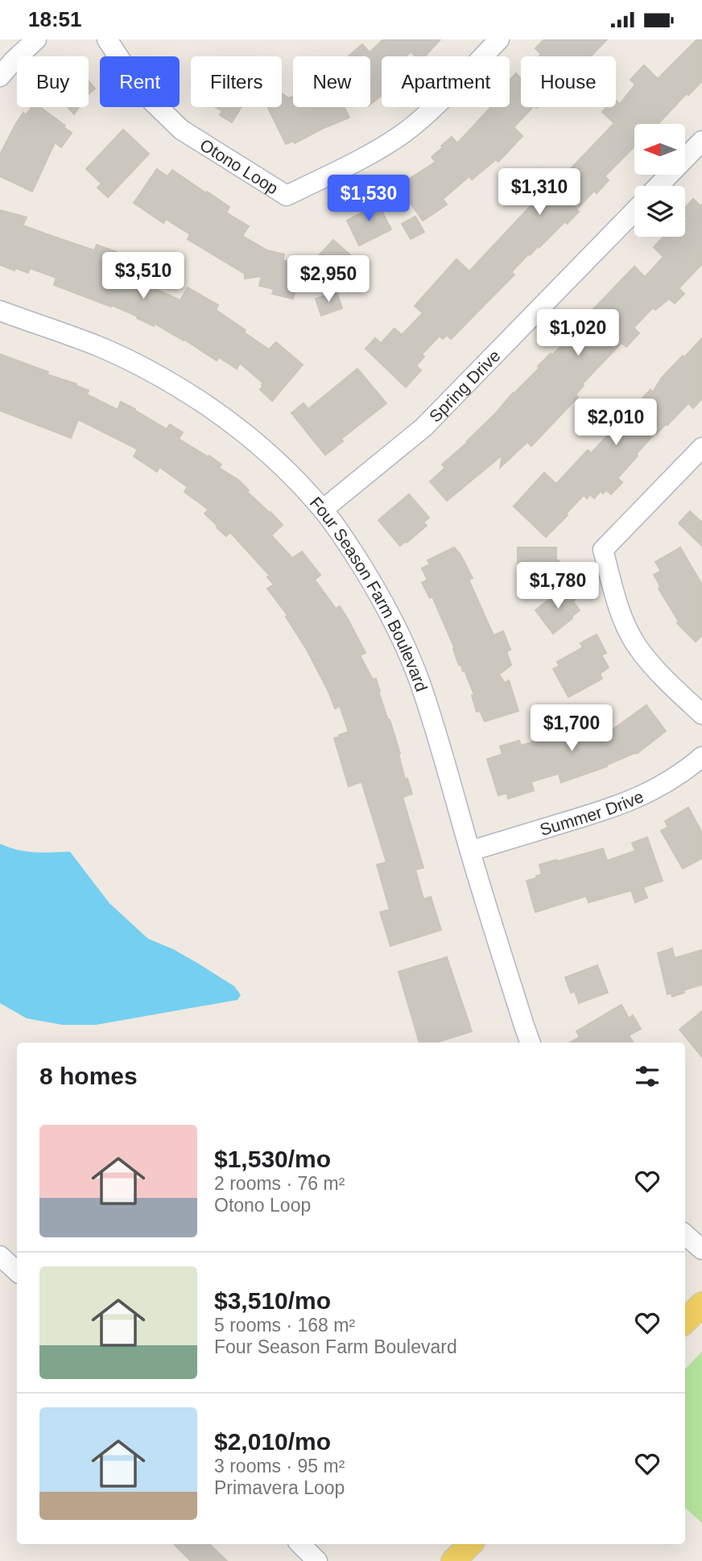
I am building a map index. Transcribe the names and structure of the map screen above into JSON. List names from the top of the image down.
{
  "streets": {
    "street": [
      "Otono Loop",
      "Spring Drive",
      "Four Season Farm Boulevard",
      "Summer Drive"
    ]
  },
  "crossings": [
    ["Spring Drive", "Four Season Farm Boulevard"],
    ["Four Season Farm Boulevard", "Summer Drive"]
  ],
  "north": "left",
  "page": {
    "status": "18:51",
    "chip": [
      "Buy",
      "Rent",
      "Filters",
      "New",
      "Apartment",
      "House"
    ],
    "price": [
      "$1,310",
      "$1,530",
      "$3,510",
      "$2,950",
      "$1,020",
      "$2,010",
      "$1,780",
      "$1,700"
    ],
    "heading": "8 homes",
    "list": [
      {
        "name": "$1,530/mo",
        "note": "2 rooms · 76 m² · Otono Loop"
      },
      {
        "name": "$3,510/mo",
        "note": "5 rooms · 168 m² · Four Season Farm Boulevard"
      },
      {
        "name": "$2,010/mo",
        "note": "3 rooms · 95 m² · Primavera Loop"
      }
    ]
  }
}
